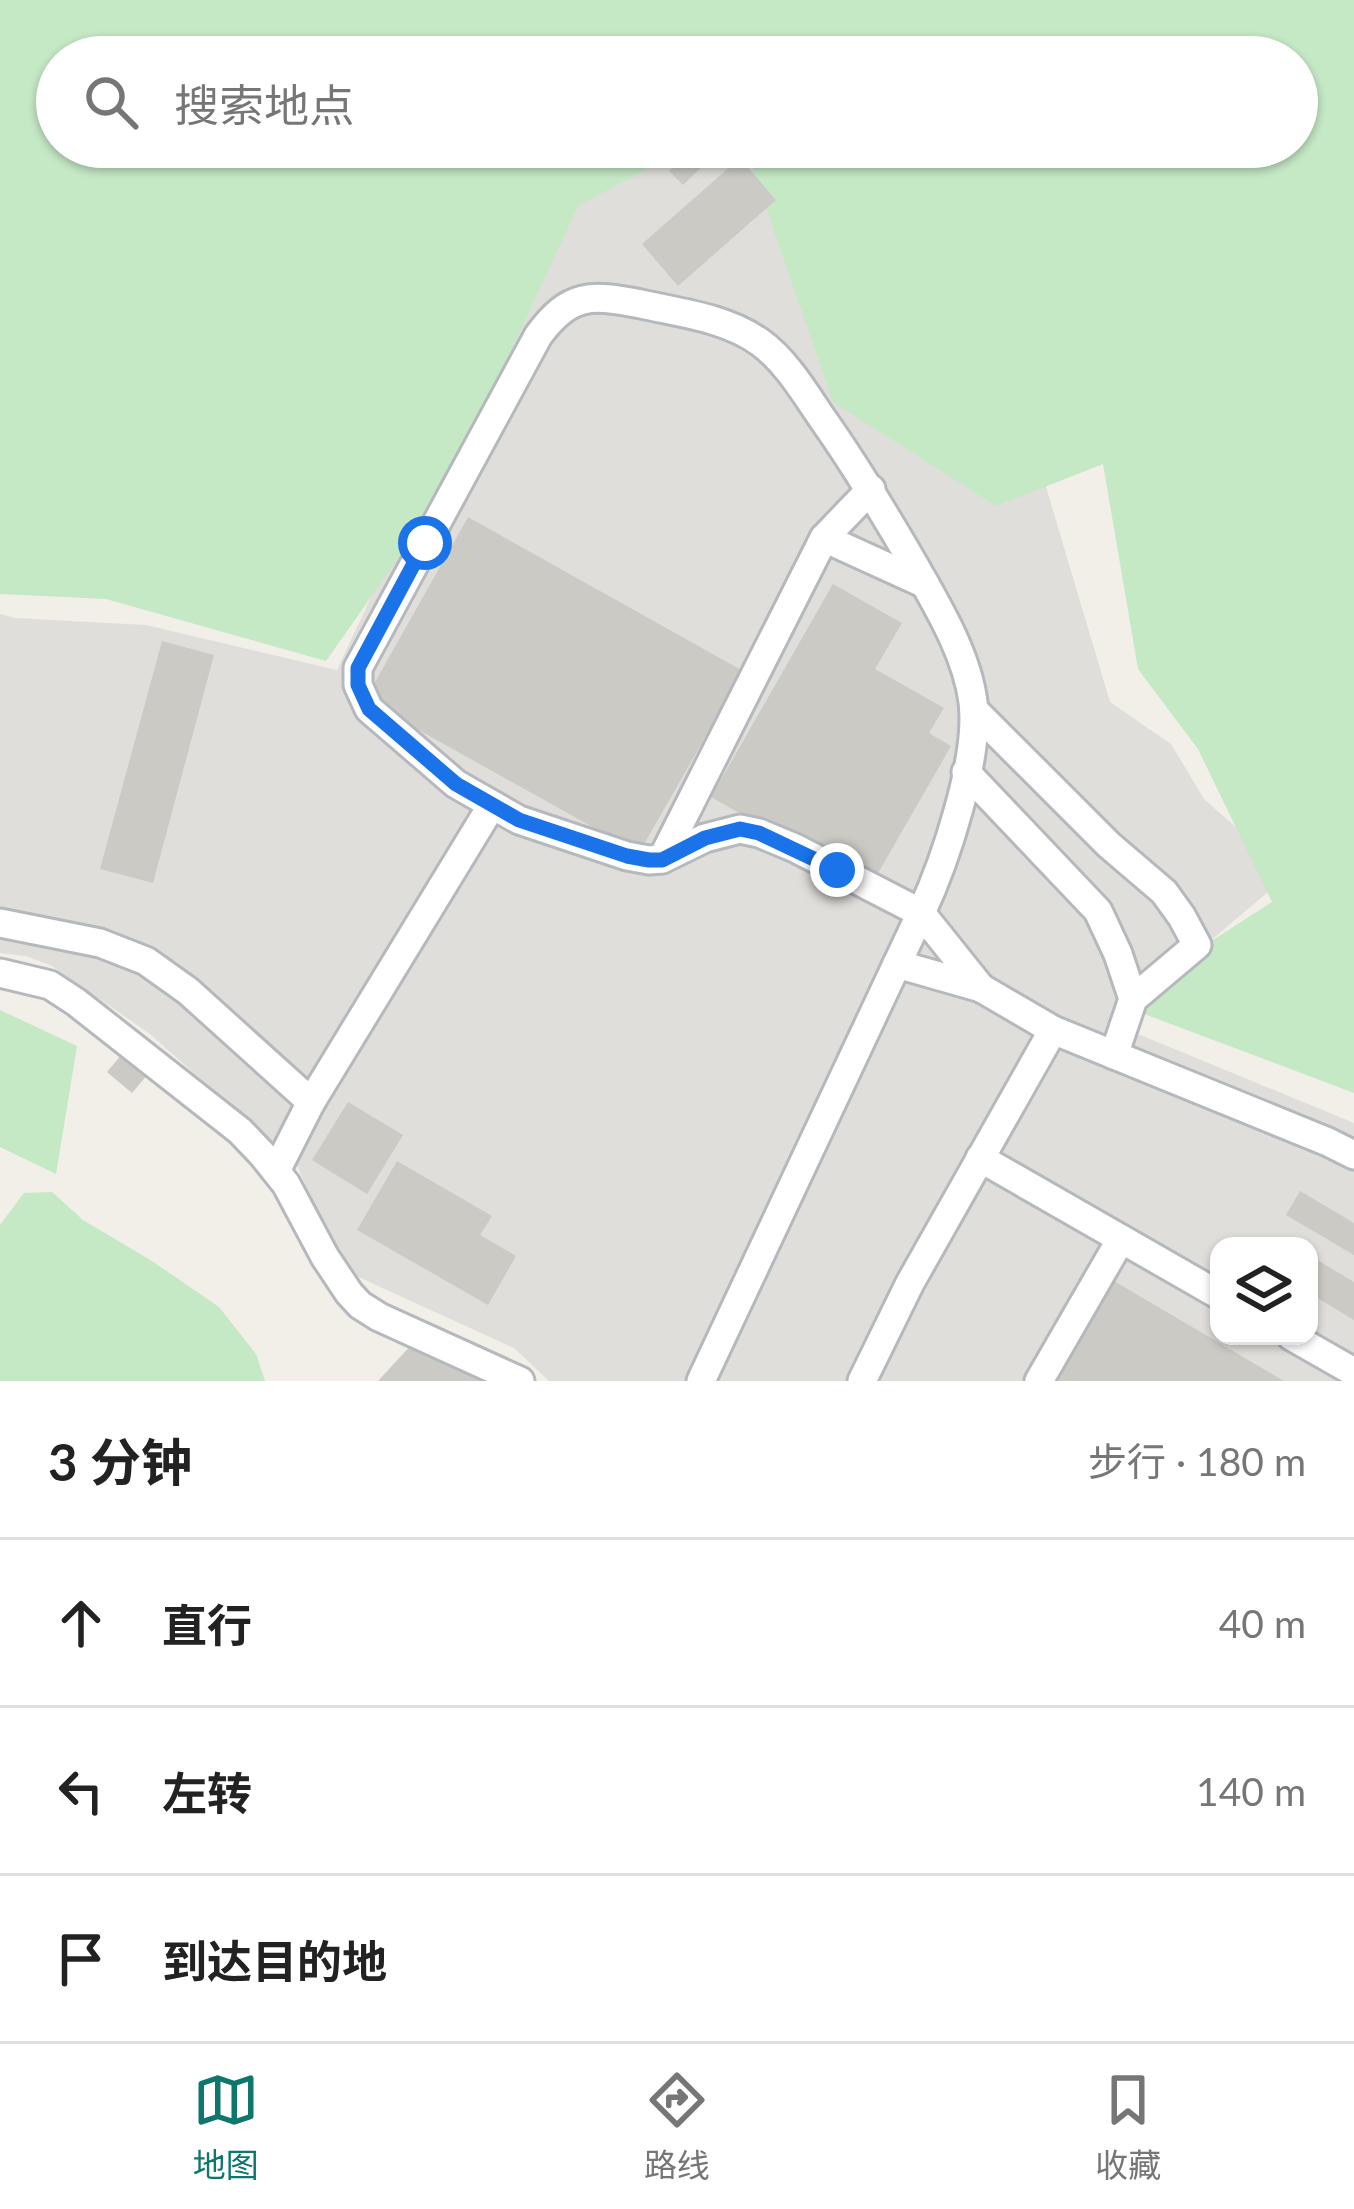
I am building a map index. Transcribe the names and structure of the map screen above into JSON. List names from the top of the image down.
{
  "page": {
    "search": "搜索地点",
    "heading": ["3 分钟", "步行 · 180 m"],
    "list": [
      ["直行", "40 m"],
      ["左转", "140 m"],
      "到达目的地"
    ],
    "nav": ["地图", "路线", "收藏"]
  }
}
